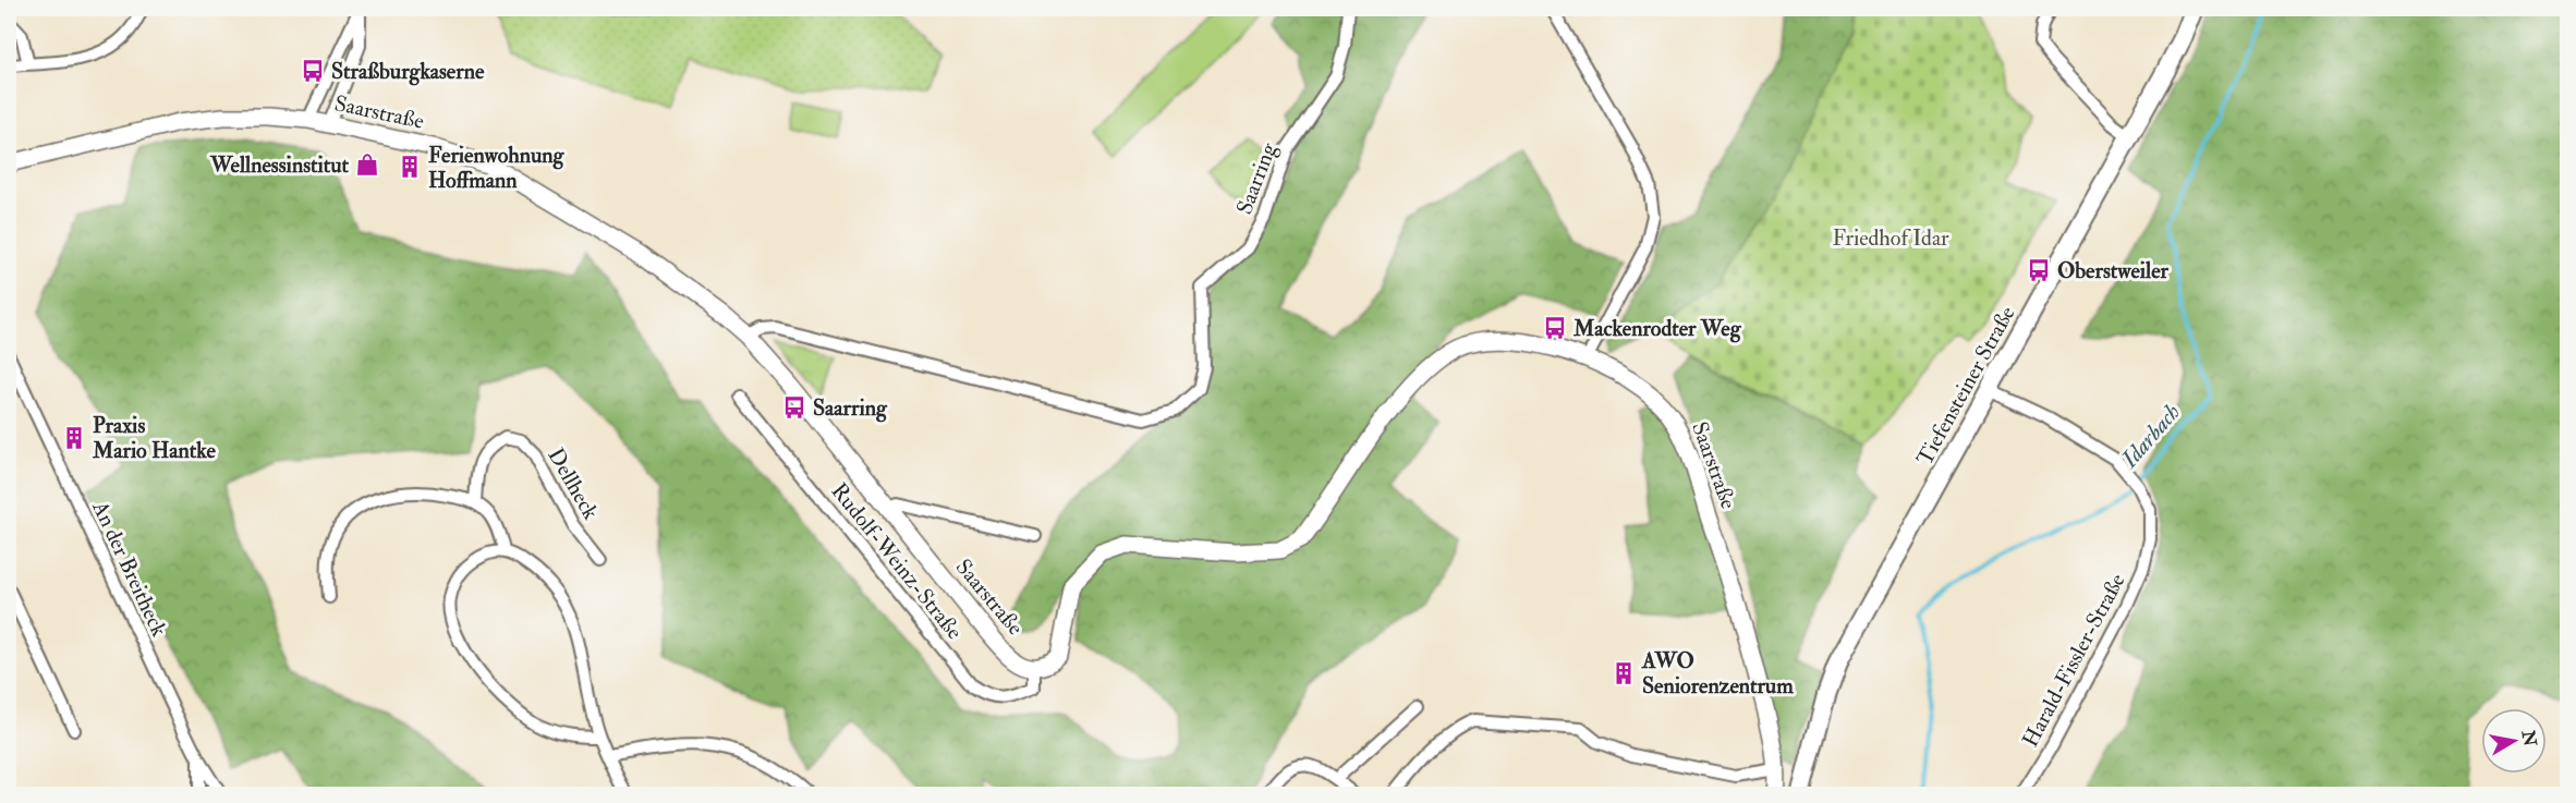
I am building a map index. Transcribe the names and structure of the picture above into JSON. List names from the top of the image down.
{
  "streets": {
    "main road": ["Tiefensteiner Straße"],
    "street": [
      "Saarstraße",
      "Saarring",
      "Dellheck",
      "Rudolf-Weinz-Straße",
      "An der Breitheck",
      "Harald-Fissler-Straße"
    ]
  },
  "crossings": [
    ["Saarstraße", "Saarring"],
    ["Saarstraße", "Rudolf-Weinz-Straße"],
    ["Tiefensteiner Straße", "Harald-Fissler-Straße"]
  ],
  "water": ["Idarbach"],
  "parks": ["Friedhof Idar"],
  "places": {
    "bus stop": [
      "Straßburgkaserne",
      "Oberstweiler",
      "Mackenrodter Weg",
      "Saarring"
    ],
    "shop": ["Wellnessinstitut"],
    "building": ["Ferienwohnung Hoffmann", "Praxis Mario Hantke", "AWO Seniorenzentrum"]
  },
  "north": "right"
}
